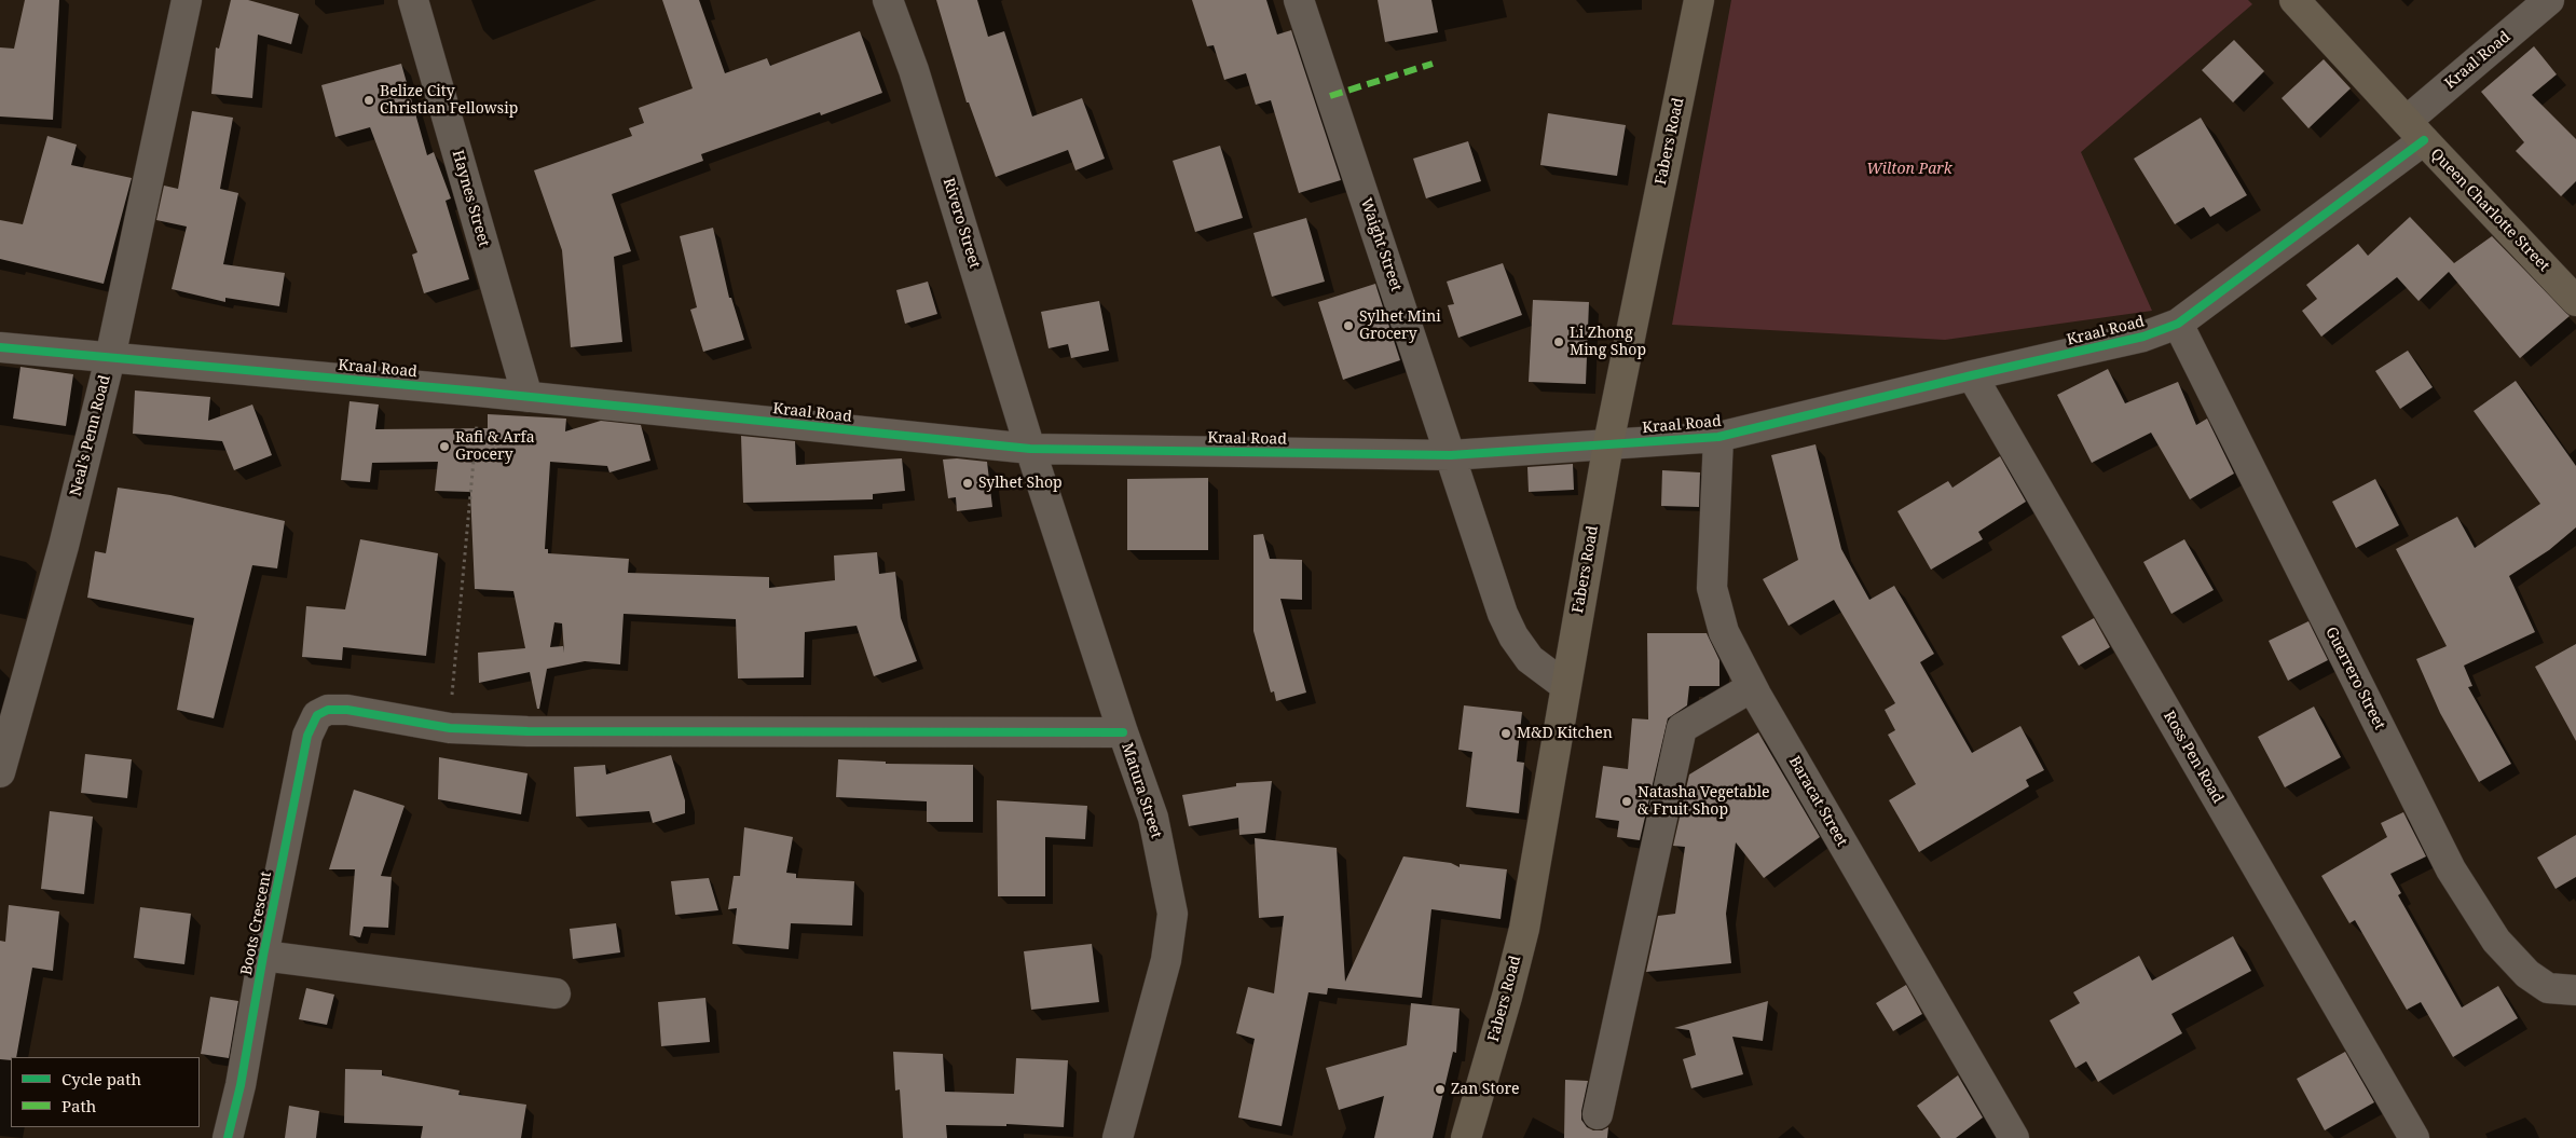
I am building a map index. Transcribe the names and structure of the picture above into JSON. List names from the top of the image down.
{
  "streets": {
    "main road": ["Fabers Road", "Queen Charlotte Street"],
    "street": [
      "Kraal Road",
      "Haynes Street",
      "Rivero Street",
      "Waight Street",
      "Neal's Penn Road",
      "Guerrero Street",
      "Ross Pen Road",
      "Matura Street",
      "Baracat Street",
      "Boots Crescent"
    ]
  },
  "crossings": [
    ["Kraal Road", "Fabers Road"],
    ["Kraal Road", "Haynes Street"],
    ["Kraal Road", "Queen Charlotte Street"],
    ["Kraal Road", "Rivero Street"],
    ["Kraal Road", "Waight Street"],
    ["Kraal Road", "Neal's Penn Road"],
    ["Kraal Road", "Guerrero Street"],
    ["Kraal Road", "Ross Pen Road"],
    ["Kraal Road", "Matura Street"],
    ["Kraal Road", "Baracat Street"],
    ["Fabers Road", "Waight Street"],
    ["Rivero Street", "Matura Street"]
  ],
  "parks": ["Wilton Park"],
  "places": [
    "Belize City Christian Fellowsip",
    "Sylhet Mini Grocery",
    "Li Zhong Ming Shop",
    "Rafi & Arfa Grocery",
    "Sylhet Shop",
    "M&D Kitchen",
    "Natasha Vegetable & Fruit Shop",
    "Zan Store"
  ],
  "legend": ["Cycle path", "Path"]
}
